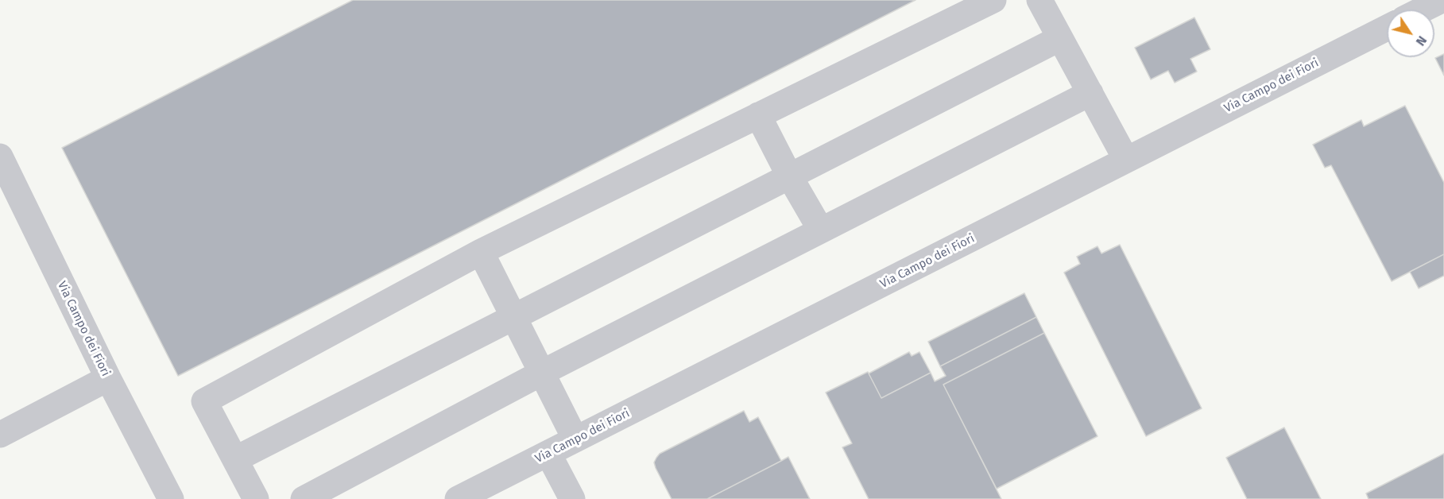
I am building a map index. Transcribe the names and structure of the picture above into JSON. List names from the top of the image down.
{
  "streets": {
    "street": ["Via Campo dei Fiori"]
  },
  "north": "bottom right"
}
